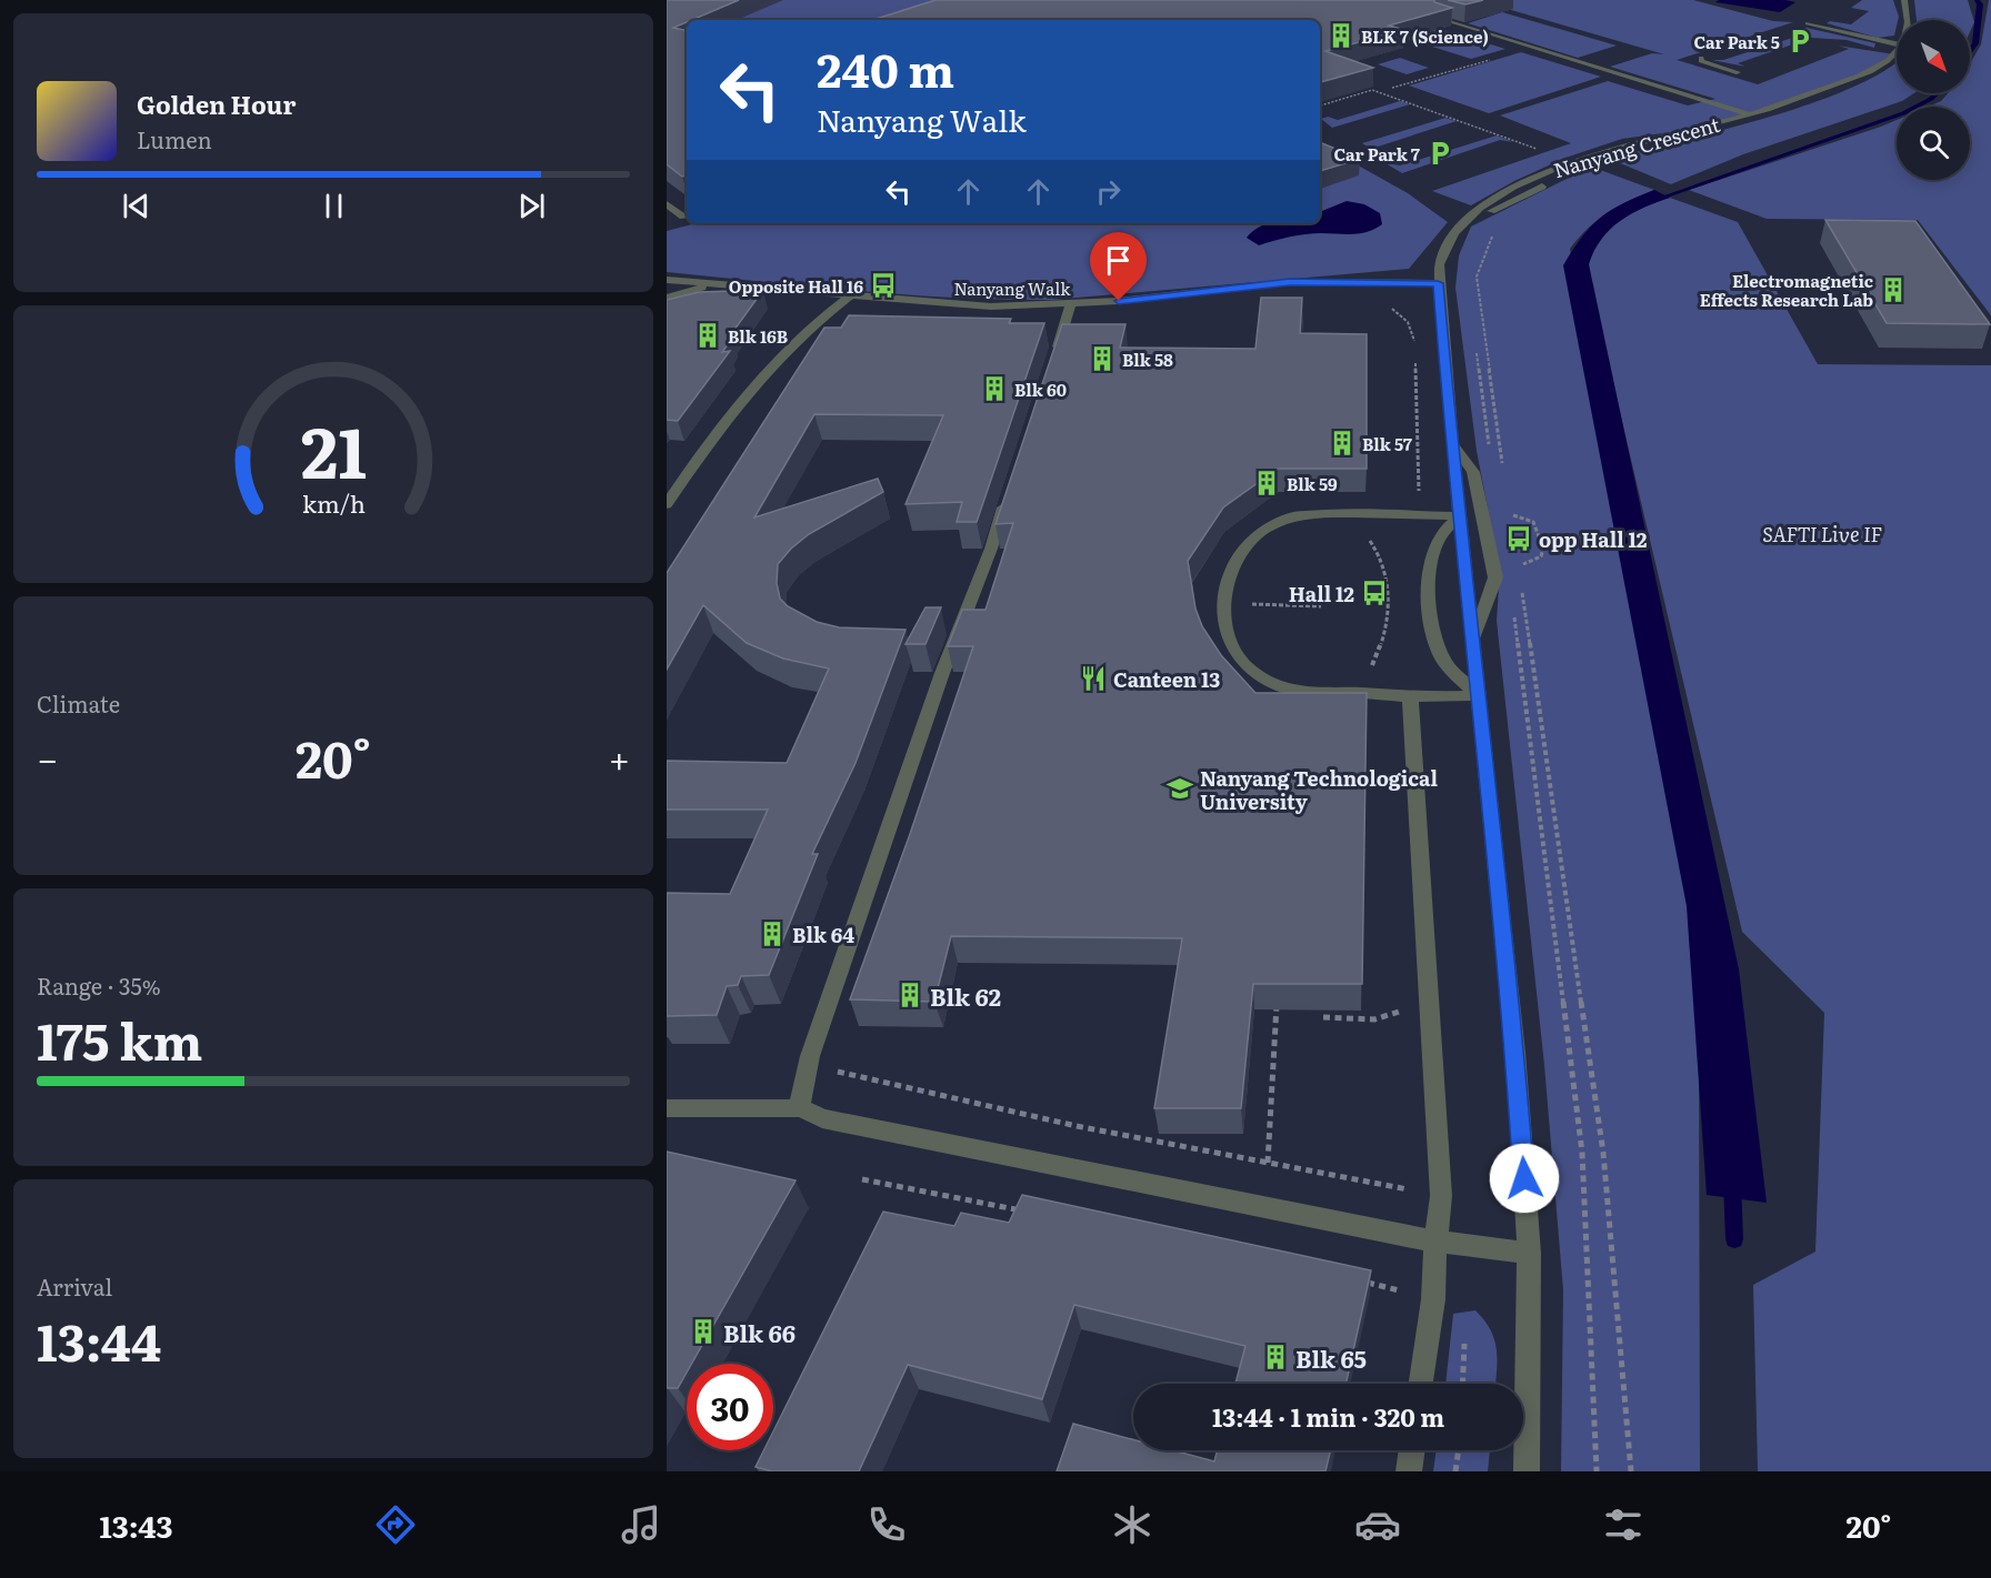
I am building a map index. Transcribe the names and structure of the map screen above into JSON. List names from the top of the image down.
{
  "streets": {
    "street": ["Nanyang Crescent", "Nanyang Walk"]
  },
  "crossings": [
    ["Nanyang Crescent", "Nanyang Walk"]
  ],
  "parks": ["SAFTI Live IF"],
  "places": {
    "building": [
      "BLK 7 (Science)",
      "Electromagnetic Effects Research Lab",
      "Blk 16B",
      "Blk 58",
      "Blk 60",
      "Blk 57",
      "Blk 59",
      "Blk 64",
      "Blk 62",
      "Blk 66",
      "Blk 65"
    ],
    "parking": ["Car Park 5", "Car Park 7"],
    "bus stop": ["Opposite Hall 16", "opp Hall 12", "Hall 12"],
    "restaurant": ["Canteen 13"],
    "school or university": ["Nanyang Technological University"]
  },
  "north": "bottom right",
  "page": {
    "turn": ["240 m", "Nanyang Walk"],
    "song": ["Golden Hour", "Lumen"],
    "tile": [
      "Climate",
      ["Range · 35%", "175 km"],
      ["Arrival", "13:44"]
    ],
    "heat": ["−", "20°", "+"],
    "limit": "30",
    "trip": "13:44 · 1 min · 320 m",
    "tabs": ["13:43", "20°"],
    "gauge": ["21", "km/h"]
  }
}
